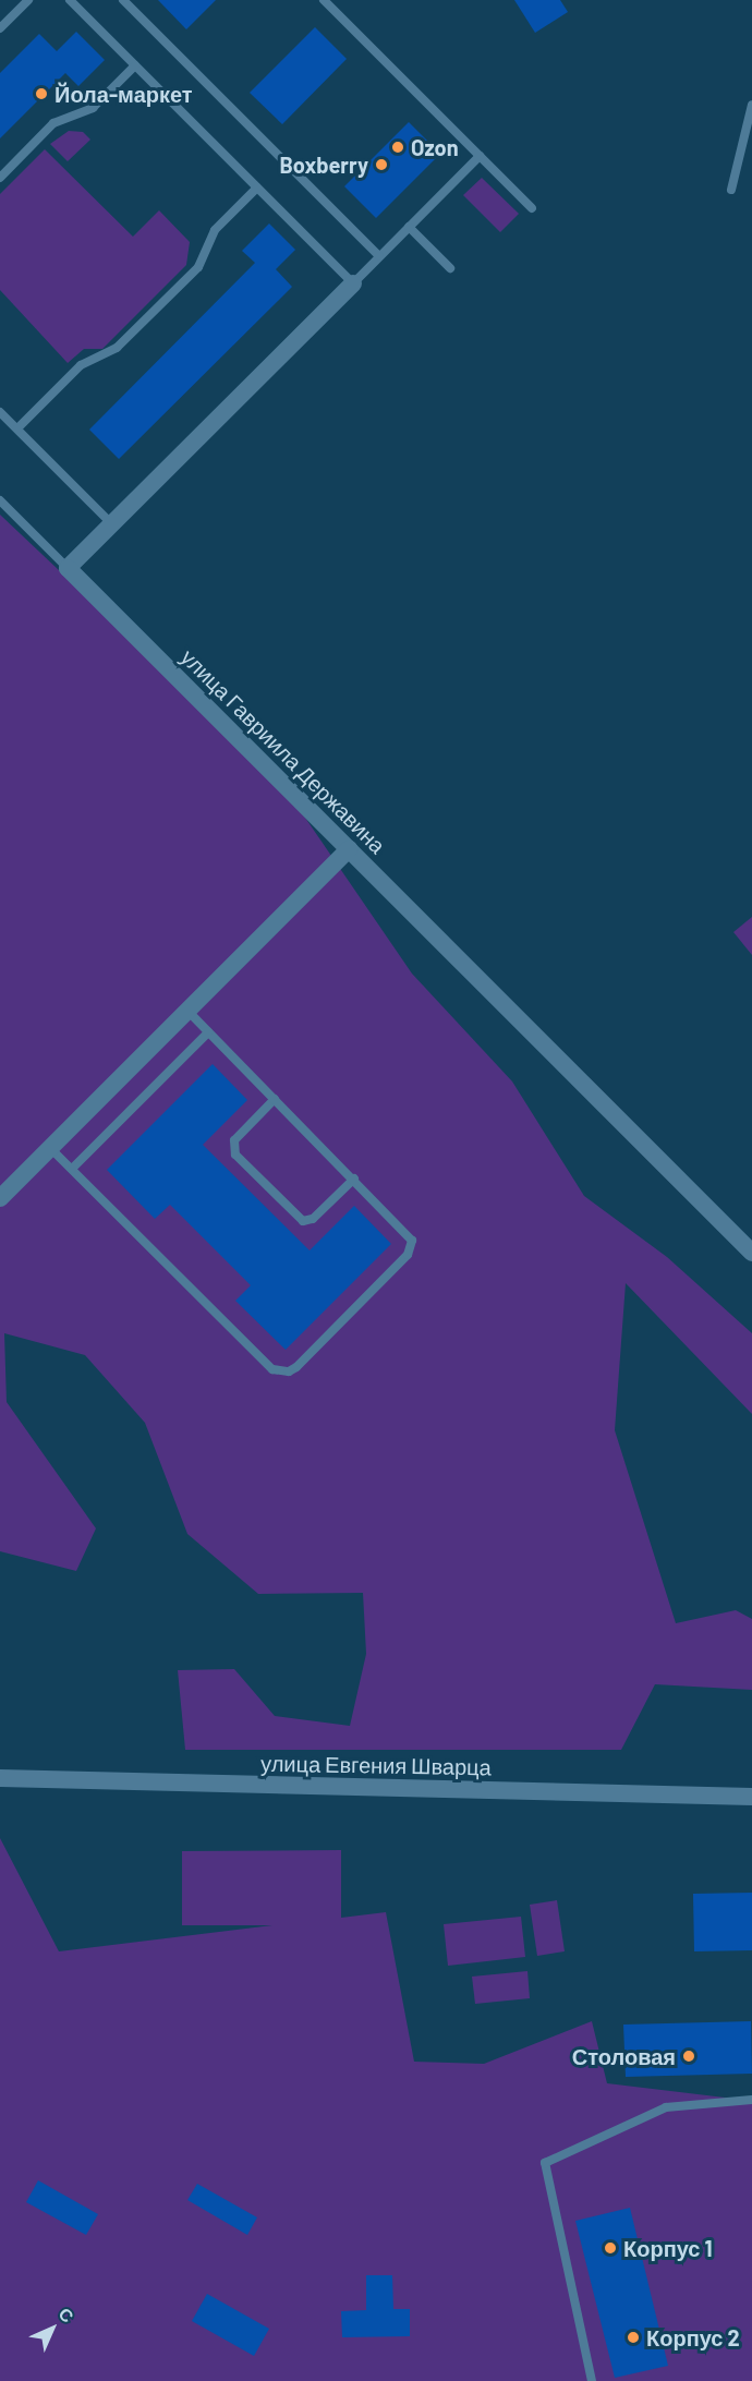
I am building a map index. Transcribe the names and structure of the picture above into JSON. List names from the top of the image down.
{
  "streets": {
    "street": ["улица Гавриила Державина", "улица Евгения Шварца"]
  },
  "places": [
    "Йола-маркет",
    "Ozon",
    "Boxberry",
    "Столовая",
    "Корпус 1",
    "Корпус 2"
  ],
  "north": "top right"
}
